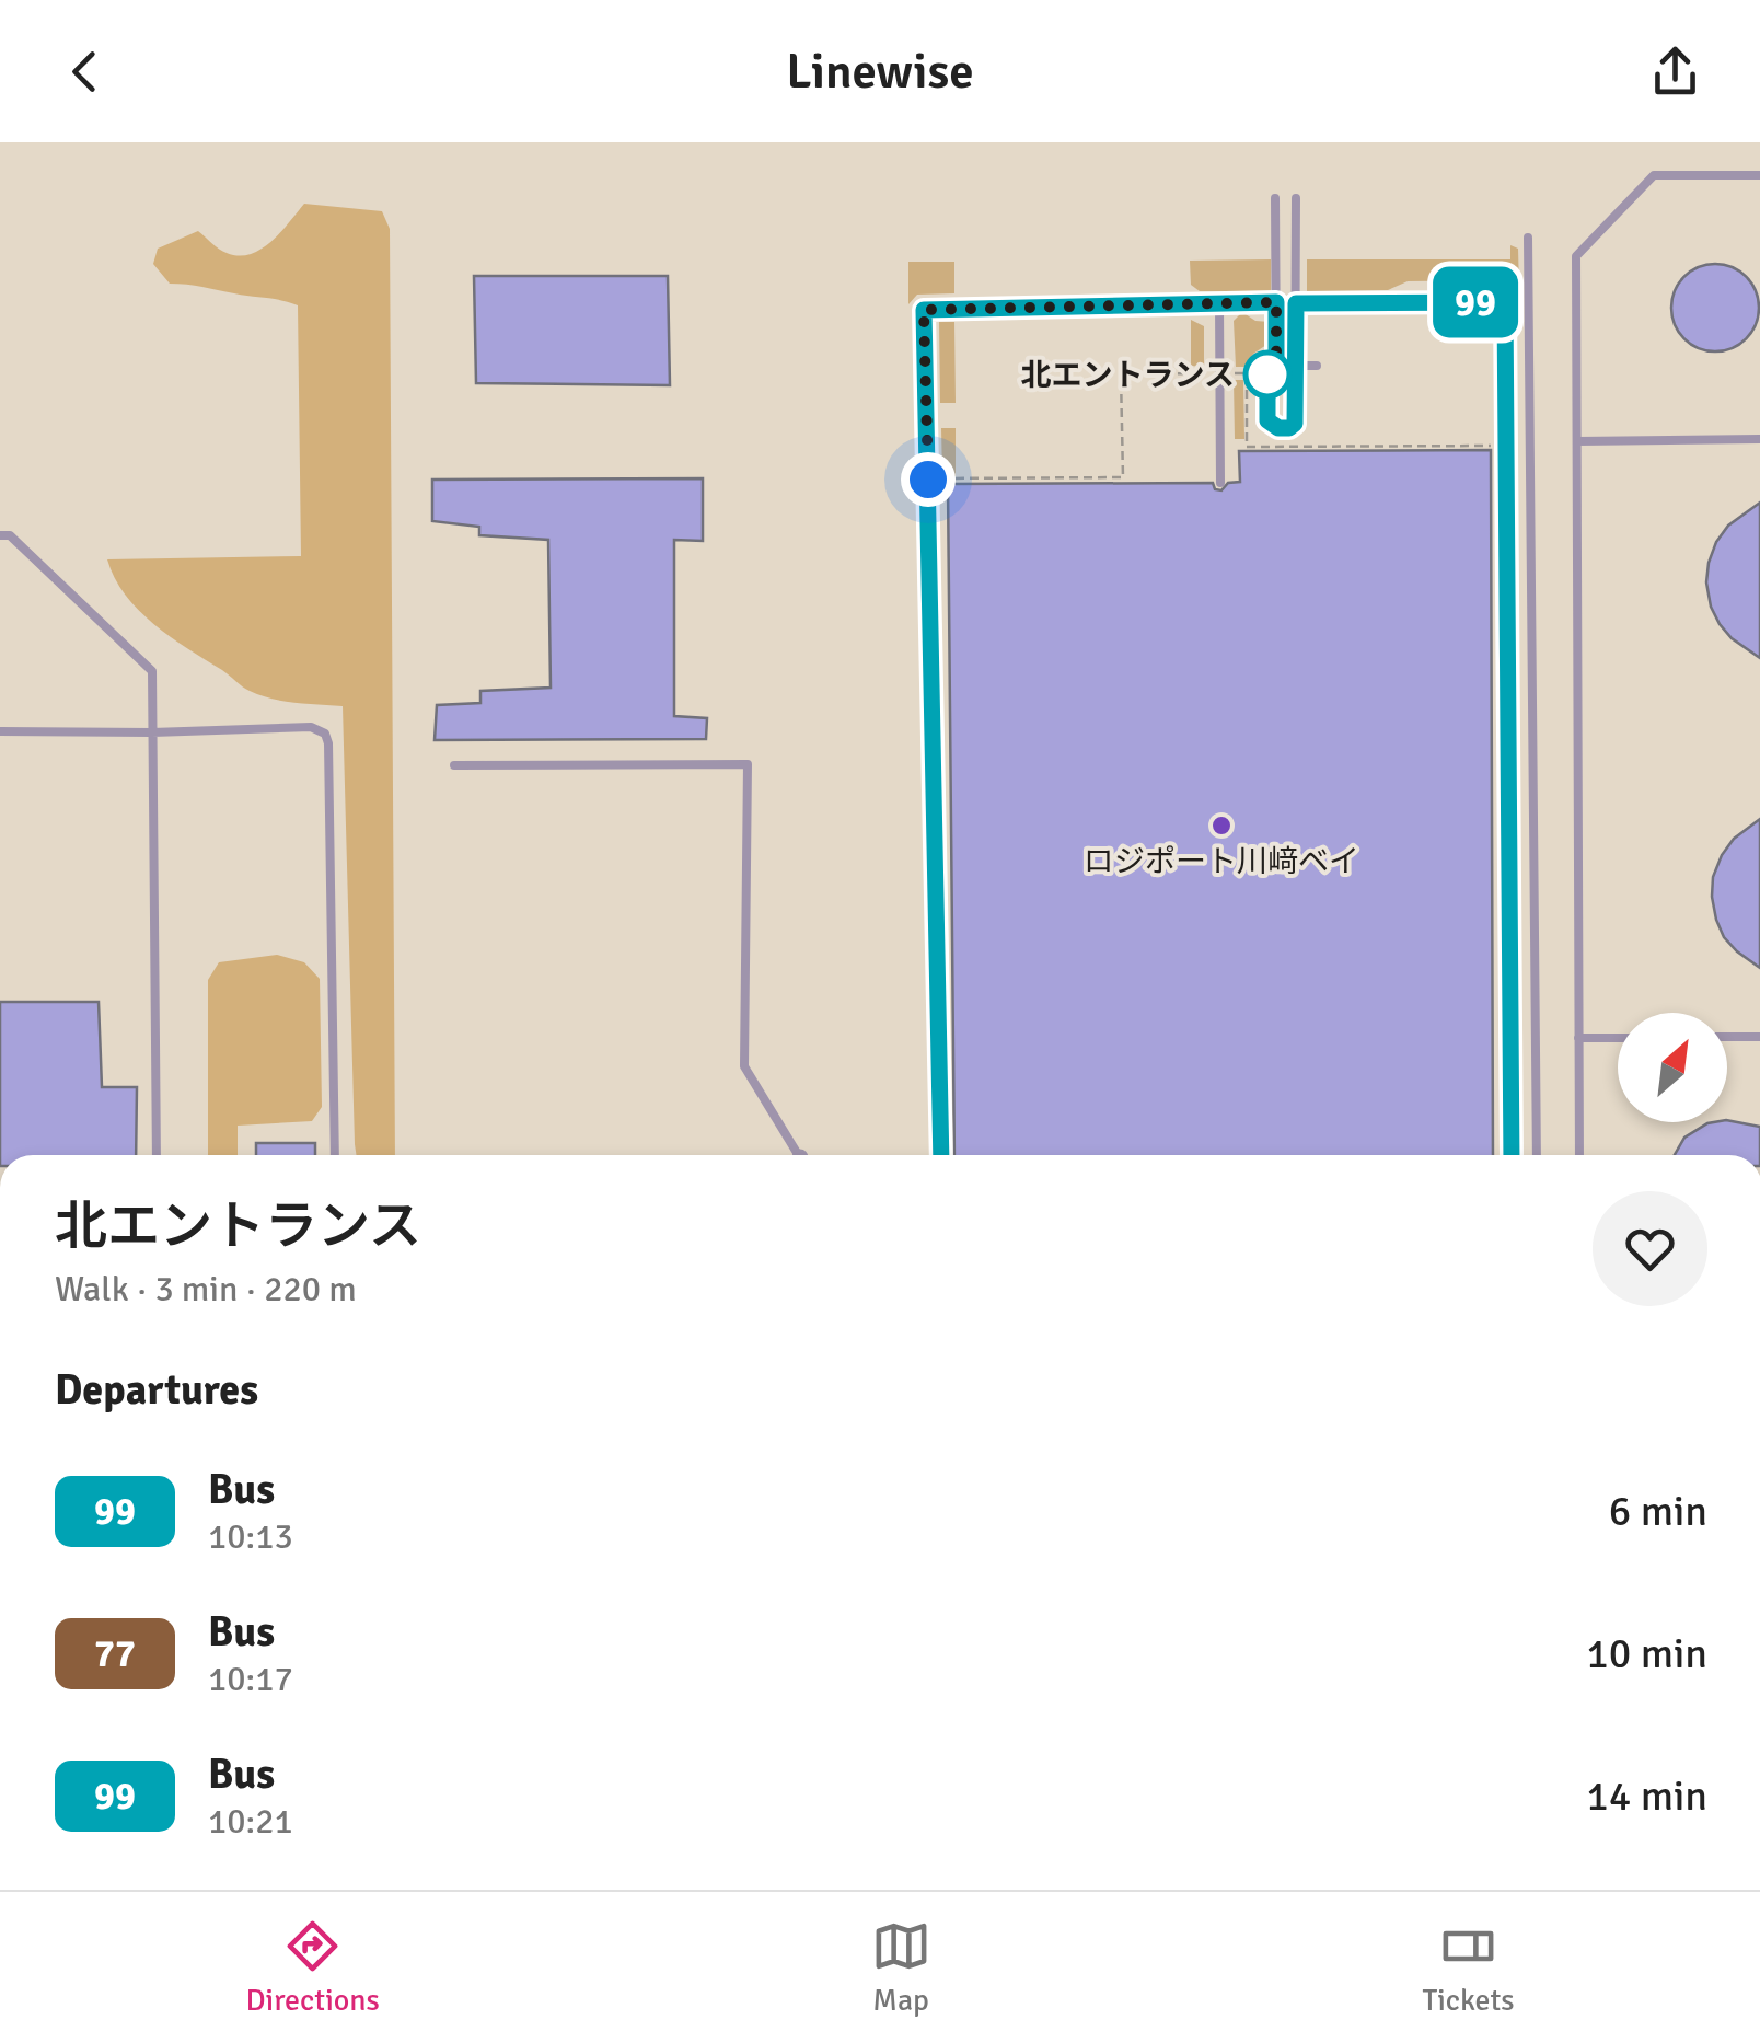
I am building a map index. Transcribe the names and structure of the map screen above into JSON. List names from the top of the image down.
{
  "places": ["北エントランス", "ロジポート川﨑ベイ"],
  "lines": ["bus line 99"],
  "north": "top right",
  "page": {
    "header": "Linewise",
    "on_map": "99",
    "heading": [
      ["北エントランス", "Walk · 3 min · 220 m"],
      "Departures"
    ],
    "list": [
      {
        "mark": "99",
        "name": "Bus",
        "note": "10:13",
        "value": "6 min"
      },
      {
        "mark": "77",
        "name": "Bus",
        "note": "10:17",
        "value": "10 min"
      },
      {
        "mark": "99",
        "name": "Bus",
        "note": "10:21",
        "value": "14 min"
      }
    ],
    "tabs": ["Directions", "Map", "Tickets"]
  }
}
